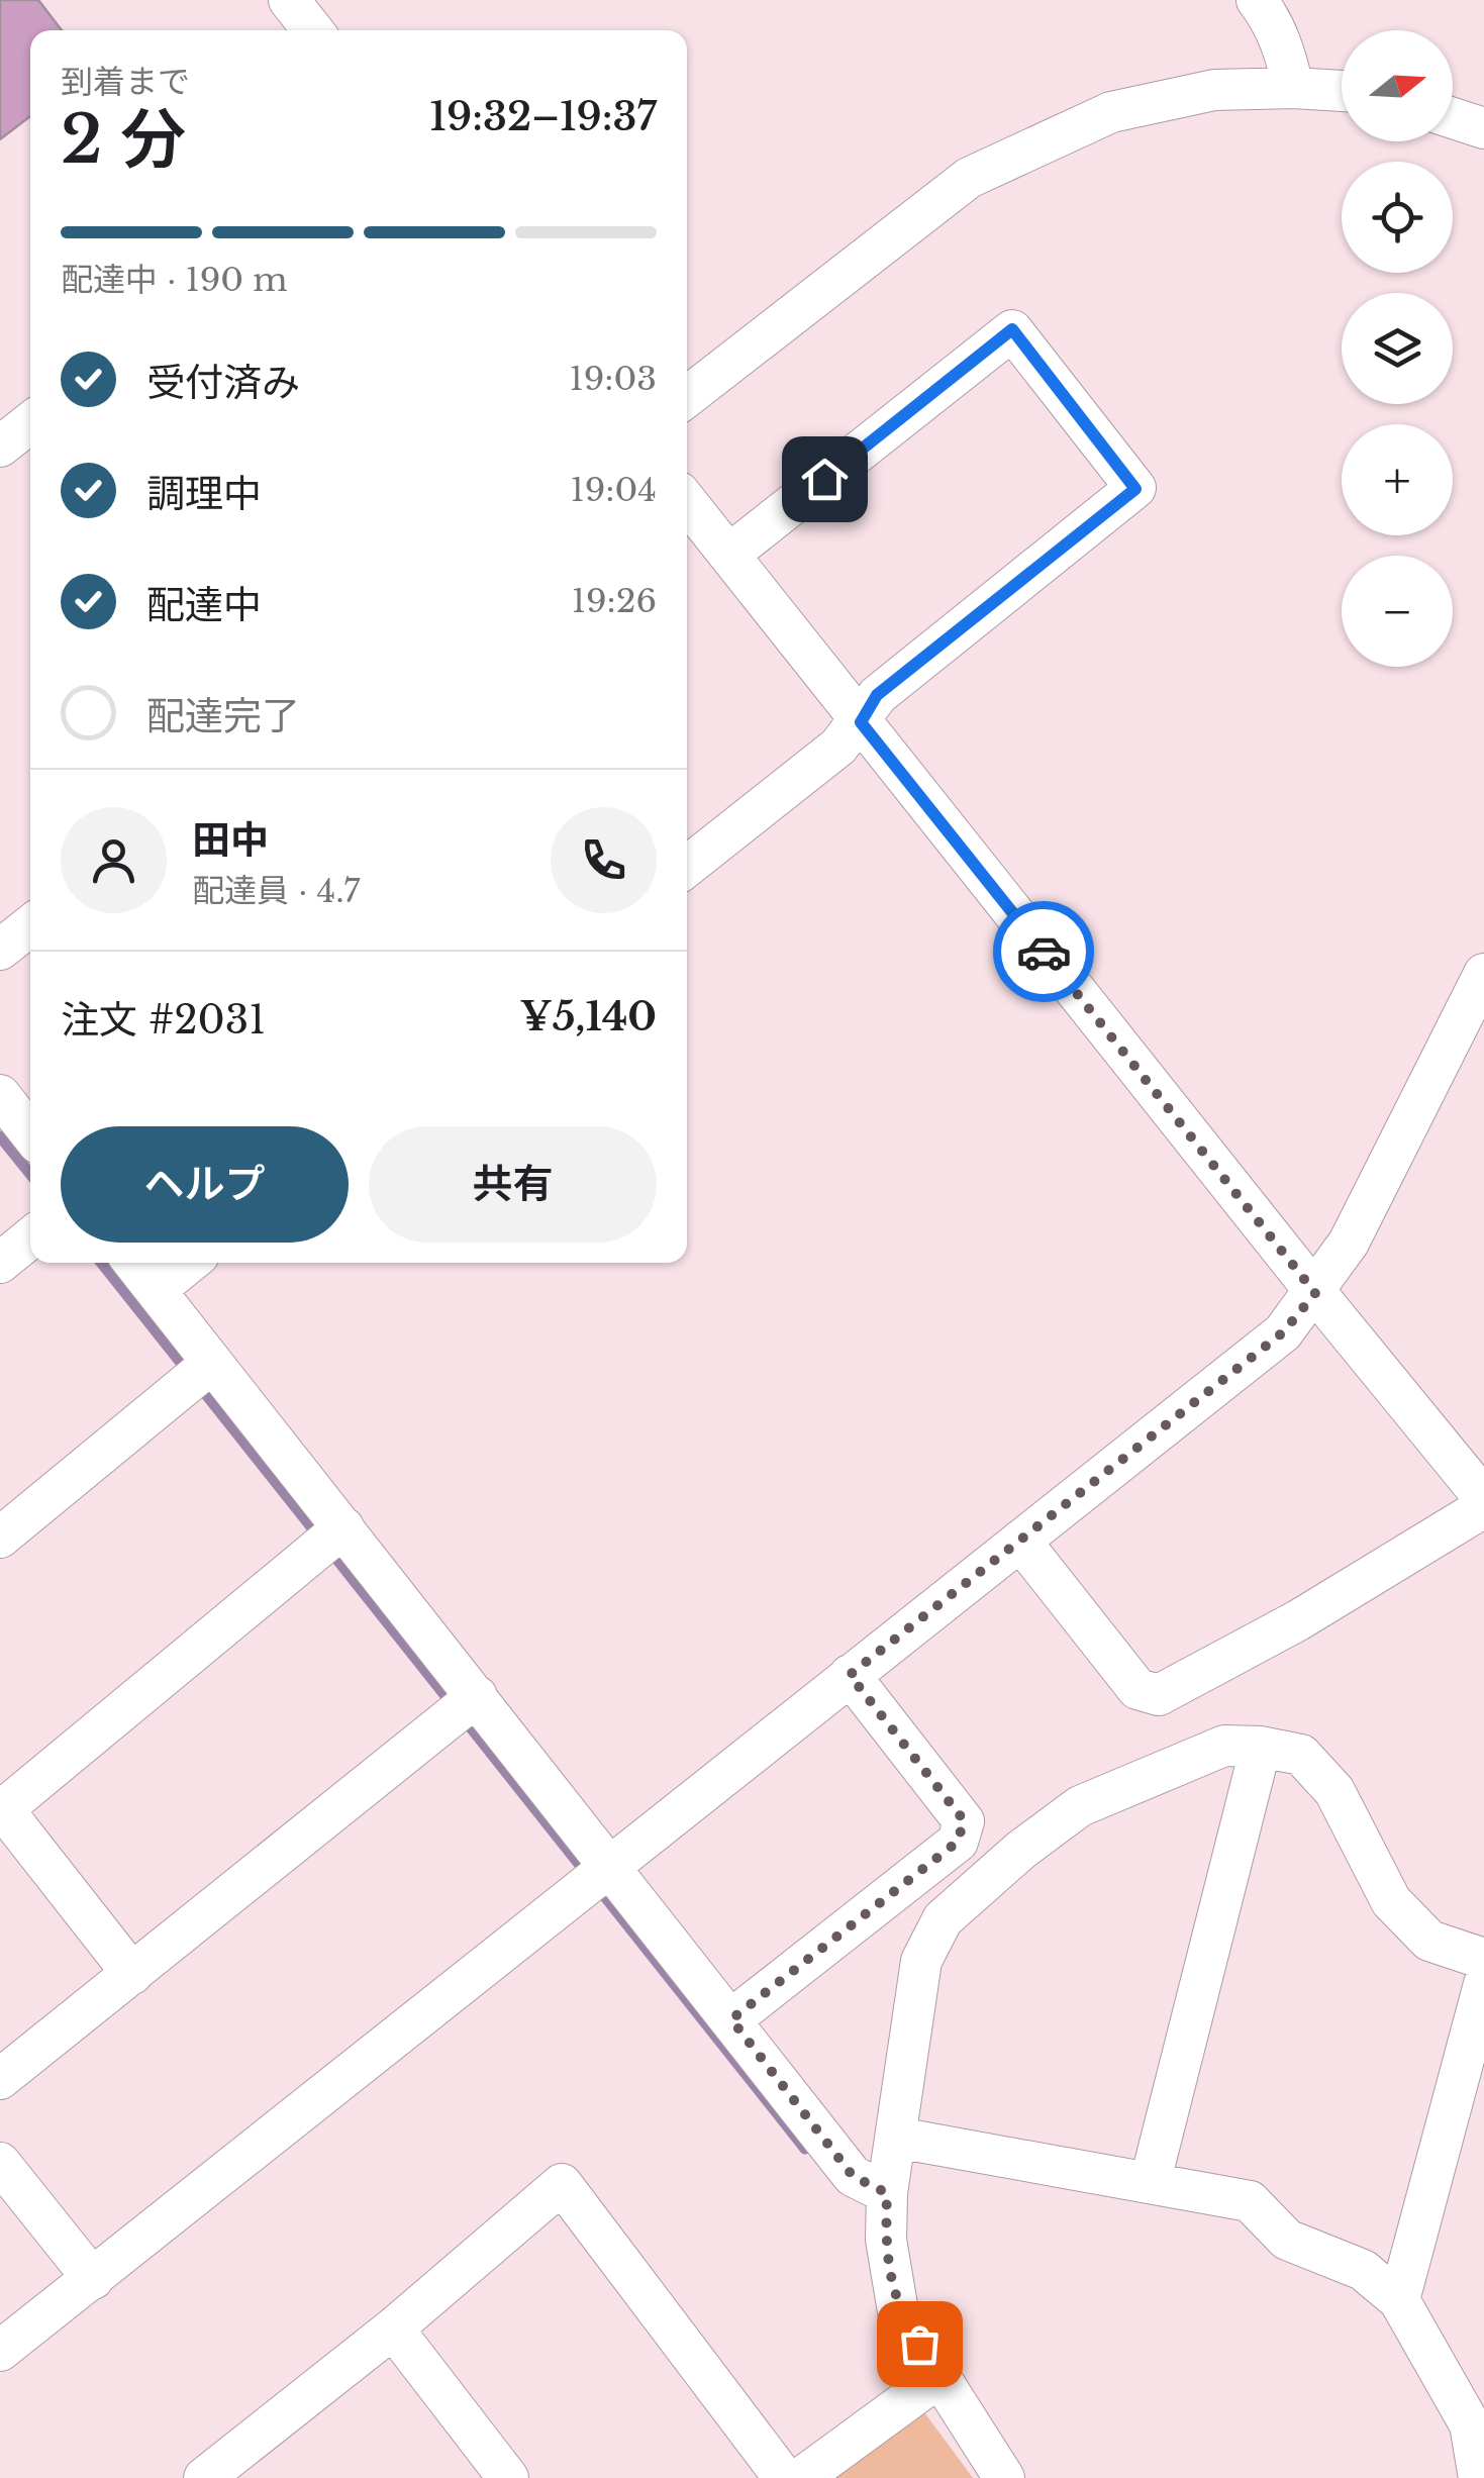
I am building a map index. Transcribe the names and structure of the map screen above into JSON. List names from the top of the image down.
{
  "north": "right",
  "page": {
    "map_buttons": ["+", "−"],
    "heading": ["2 分", "到着まで", "19:32–19:37"],
    "panel": [
      "田中",
      "配達員 · 4.7",
      "注文 #2031",
      "¥5,140"
    ],
    "bar": "配達中 · 190 m",
    "list": [
      ["受付済み", "19:03"],
      ["調理中", "19:04"],
      ["配達中", "19:26"],
      "配達完了"
    ],
    "buttons": ["ヘルプ", "共有"]
  }
}
